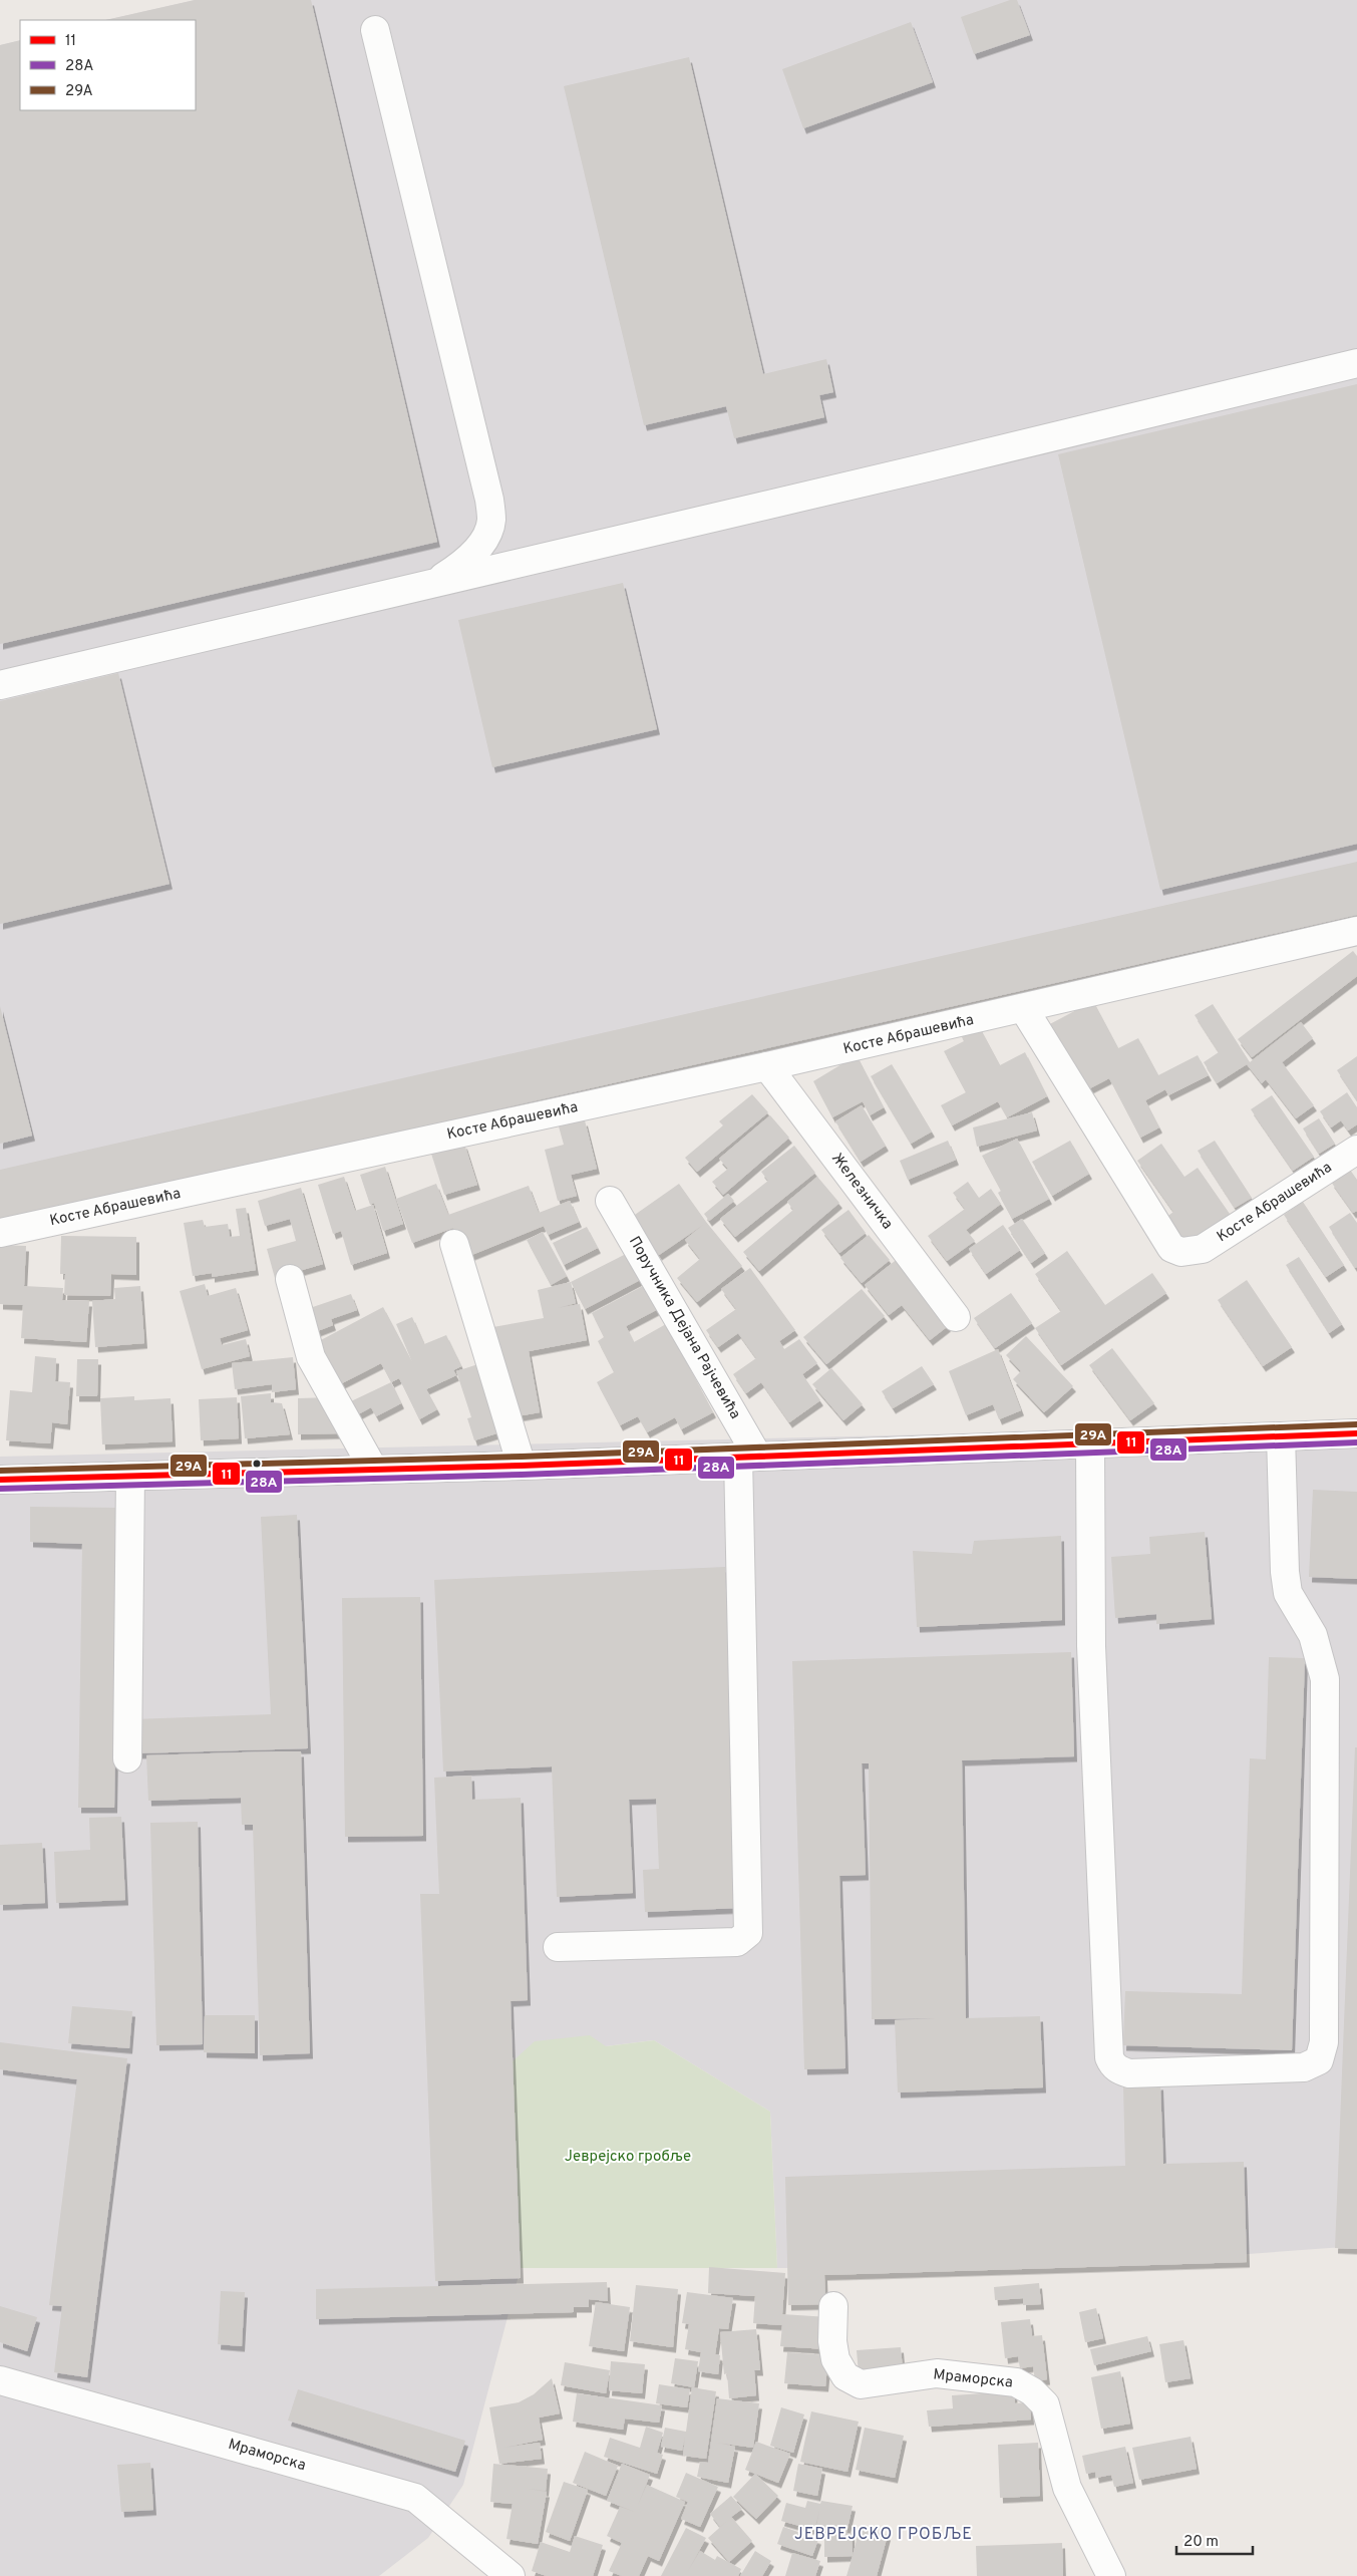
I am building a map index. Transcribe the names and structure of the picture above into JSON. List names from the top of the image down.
{
  "streets": {
    "street": [
      "Косте Абрашевића",
      "Железничка",
      "Поручника Дејана Рајчевића",
      "Мраморска"
    ]
  },
  "crossings": [
    ["Косте Абрашевића", "Железничка"]
  ],
  "districts": ["ЈЕВРЕЈСКО ГРОБЉЕ"],
  "parks": ["Јеврејско гробље"],
  "lines": ["transit line 29А", "transit line 11", "transit line 28А"],
  "legend": ["11", "28А", "29А"],
  "scale_bar": "20 m"
}
